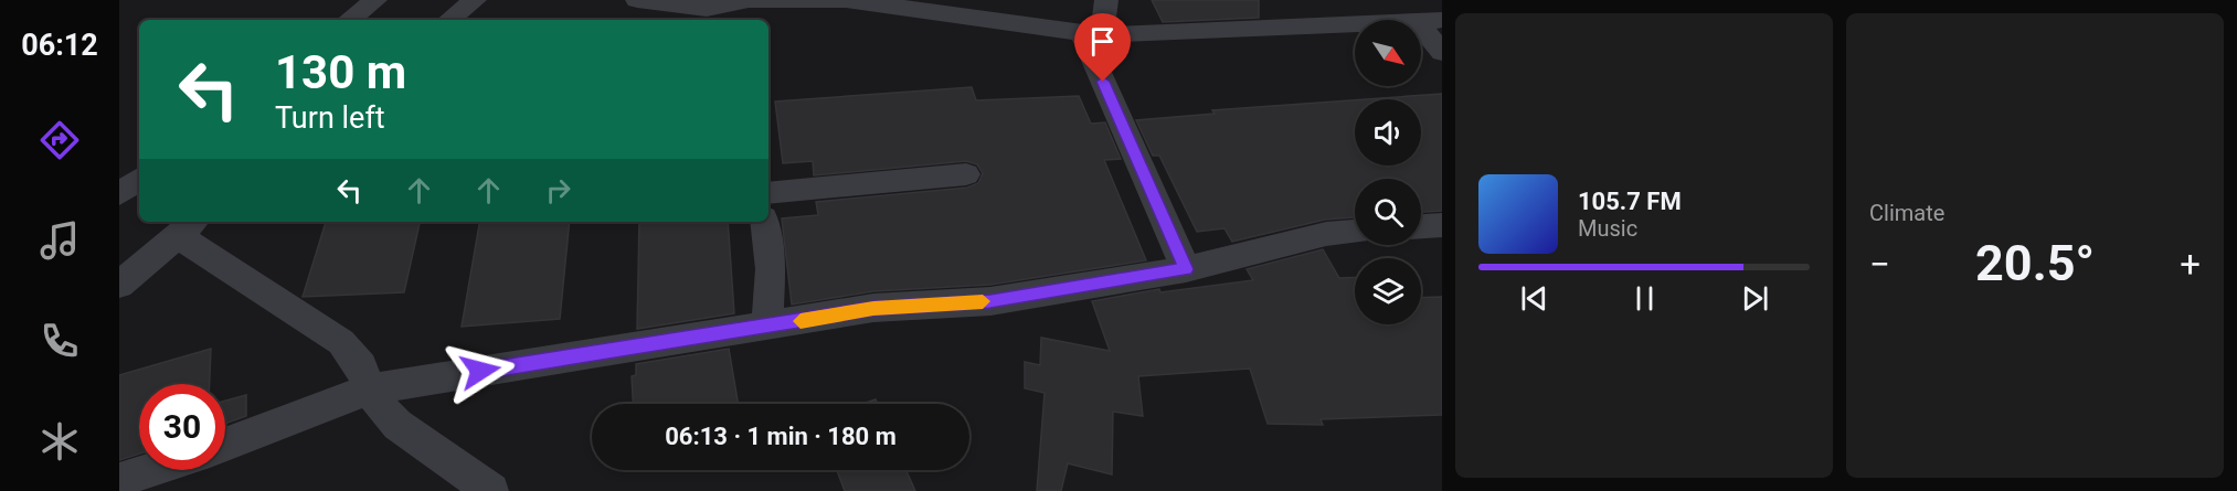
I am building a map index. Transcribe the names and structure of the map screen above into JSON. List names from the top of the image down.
{
  "north": "bottom right",
  "page": {
    "tabs": "06:12",
    "tile": "Climate",
    "turn": ["130 m", "Turn left"],
    "song": ["105.7 FM", "Music"],
    "heat": ["−", "20.5°", "+"],
    "limit": "30",
    "trip": "06:13 · 1 min · 180 m"
  }
}
